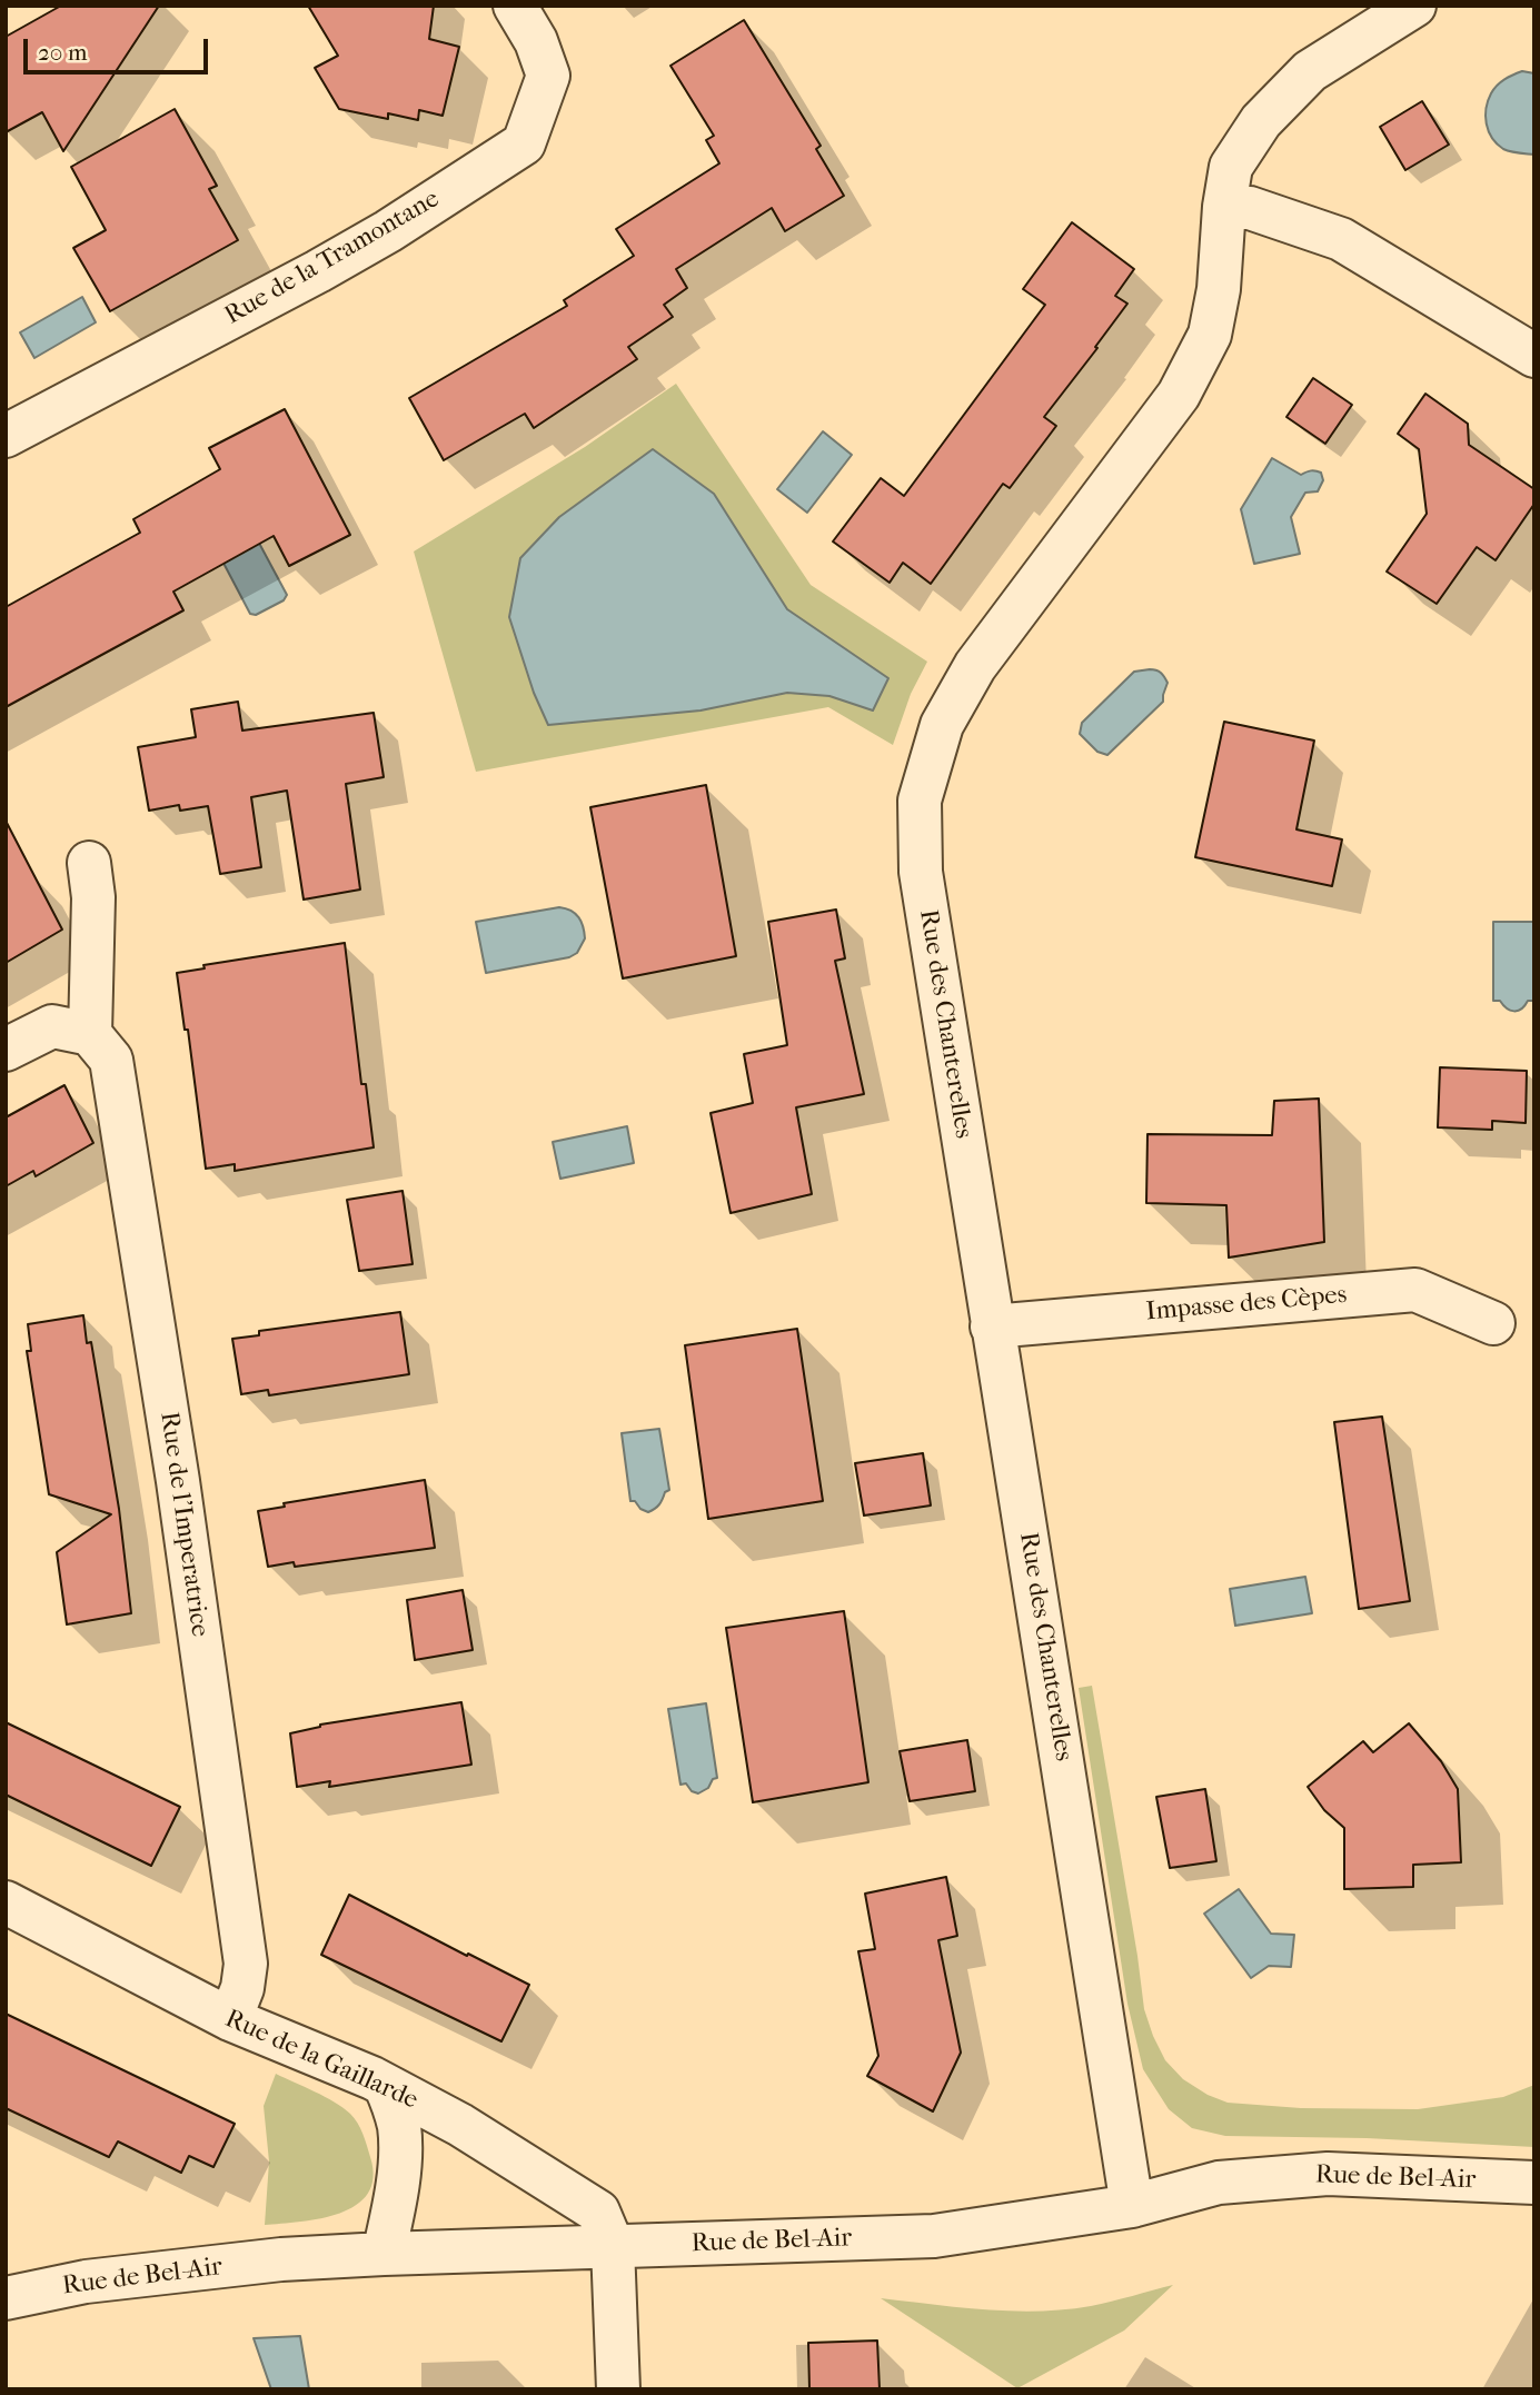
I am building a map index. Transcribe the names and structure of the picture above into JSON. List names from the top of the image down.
{
  "streets": {
    "street": [
      "Rue de la Tramontane",
      "Rue des Chanterelles",
      "Impasse des Cèpes",
      "Rue de l'Imperatrice",
      "Rue de la Gaillarde",
      "Rue de Bel-Air"
    ]
  },
  "crossings": [
    ["Rue des Chanterelles", "Impasse des Cèpes"],
    ["Rue des Chanterelles", "Rue de Bel-Air"],
    ["Rue de l'Imperatrice", "Rue de la Gaillarde"],
    ["Rue de la Gaillarde", "Rue de Bel-Air"]
  ],
  "scale_bar": "20 m"
}
